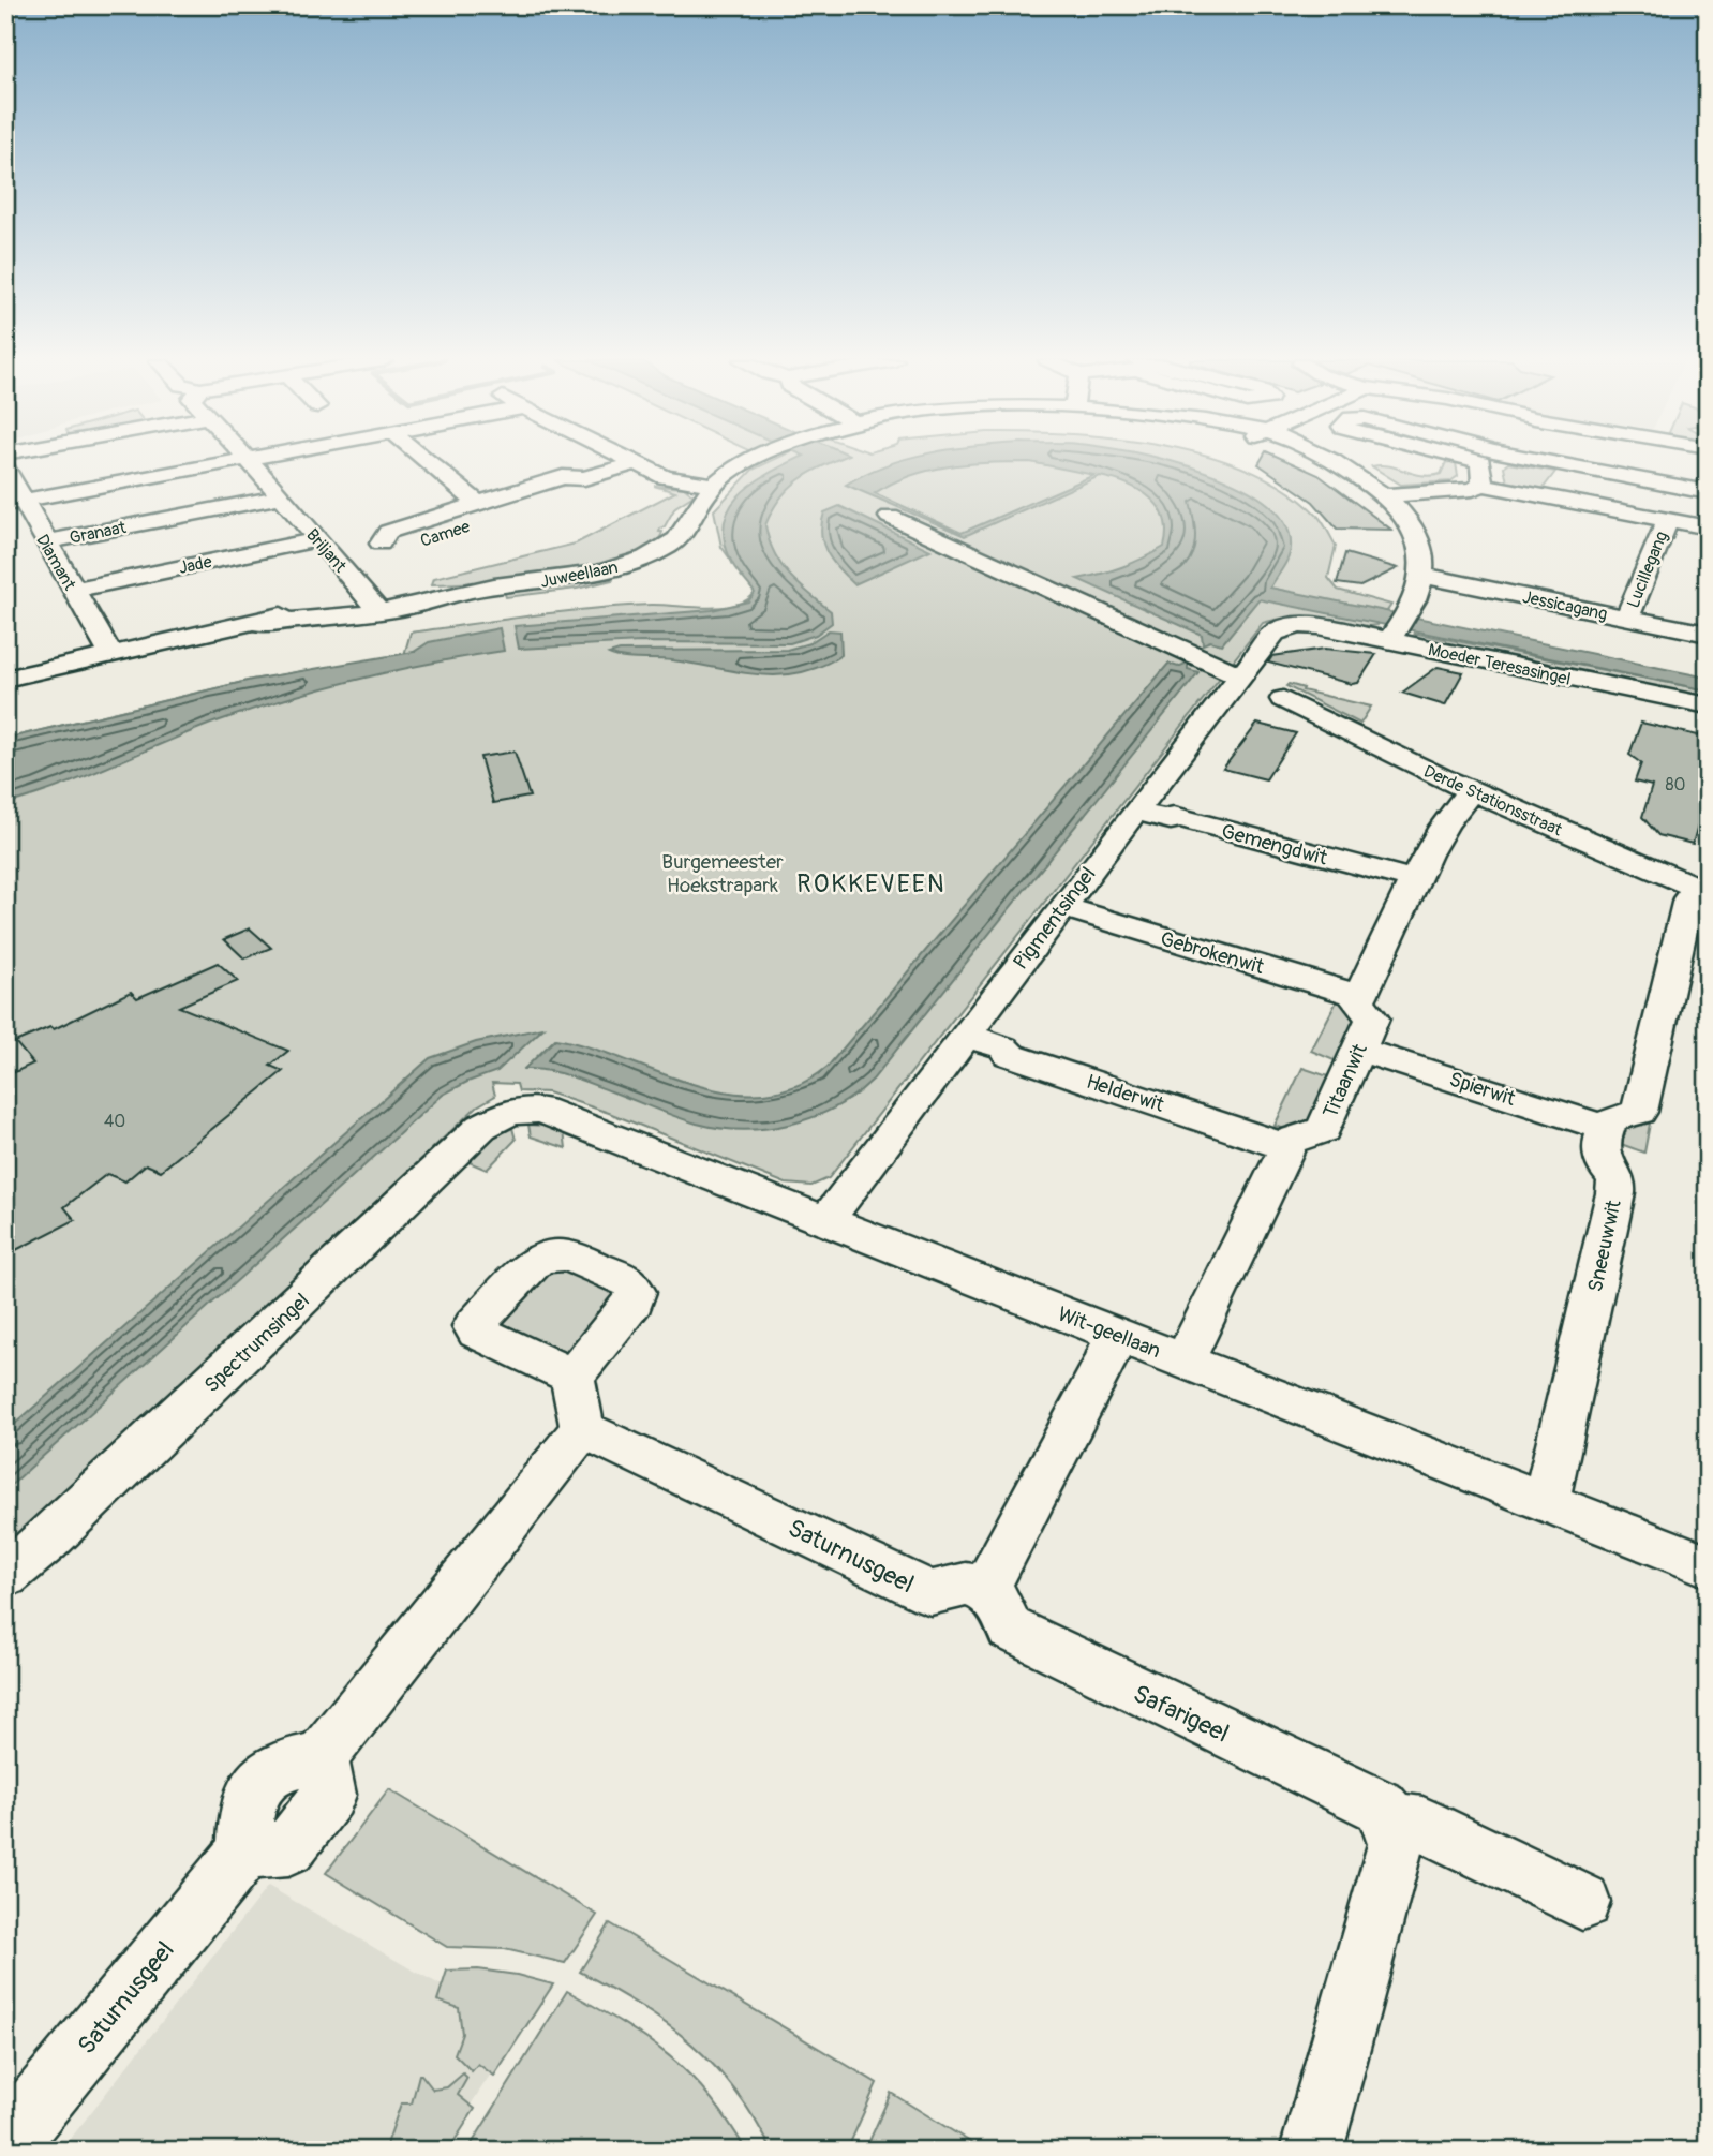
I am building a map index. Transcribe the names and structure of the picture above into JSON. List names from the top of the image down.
{
  "streets": {
    "street": [
      "Granaat",
      "Camee",
      "Briljant",
      "Diamant",
      "Jade",
      "Lucillegang",
      "Juweellaan",
      "Jessicagang",
      "Moeder Teresasingel",
      "Derde Stationsstraat",
      "Gemengdwit",
      "Pigmentsingel",
      "Gebrokenwit",
      "Titaanwit",
      "Spierwit",
      "Helderwit",
      "Sneeuwwit",
      "Wit-geellaan",
      "Spectrumsingel",
      "Saturnusgeel",
      "Safarigeel"
    ]
  },
  "crossings": [
    ["Granaat", "Briljant"],
    ["Granaat", "Diamant"],
    ["Camee", "Briljant"],
    ["Camee", "Jade"],
    ["Briljant", "Jade"],
    ["Briljant", "Juweellaan"],
    ["Diamant", "Jade"],
    ["Diamant", "Juweellaan"],
    ["Lucillegang", "Jessicagang"],
    ["Juweellaan", "Jessicagang"],
    ["Juweellaan", "Moeder Teresasingel"],
    ["Moeder Teresasingel", "Pigmentsingel"],
    ["Gemengdwit", "Pigmentsingel"],
    ["Pigmentsingel", "Gebrokenwit"],
    ["Pigmentsingel", "Helderwit"],
    ["Pigmentsingel", "Wit-geellaan"],
    ["Gebrokenwit", "Titaanwit"],
    ["Titaanwit", "Spierwit"],
    ["Titaanwit", "Helderwit"],
    ["Spierwit", "Sneeuwwit"],
    ["Sneeuwwit", "Wit-geellaan"],
    ["Wit-geellaan", "Spectrumsingel"],
    ["Saturnusgeel", "Safarigeel"]
  ],
  "districts": ["ROKKEVEEN"],
  "parks": ["Burgemeester Hoekstrapark"],
  "house_numbers": ["80", "40"]
}
